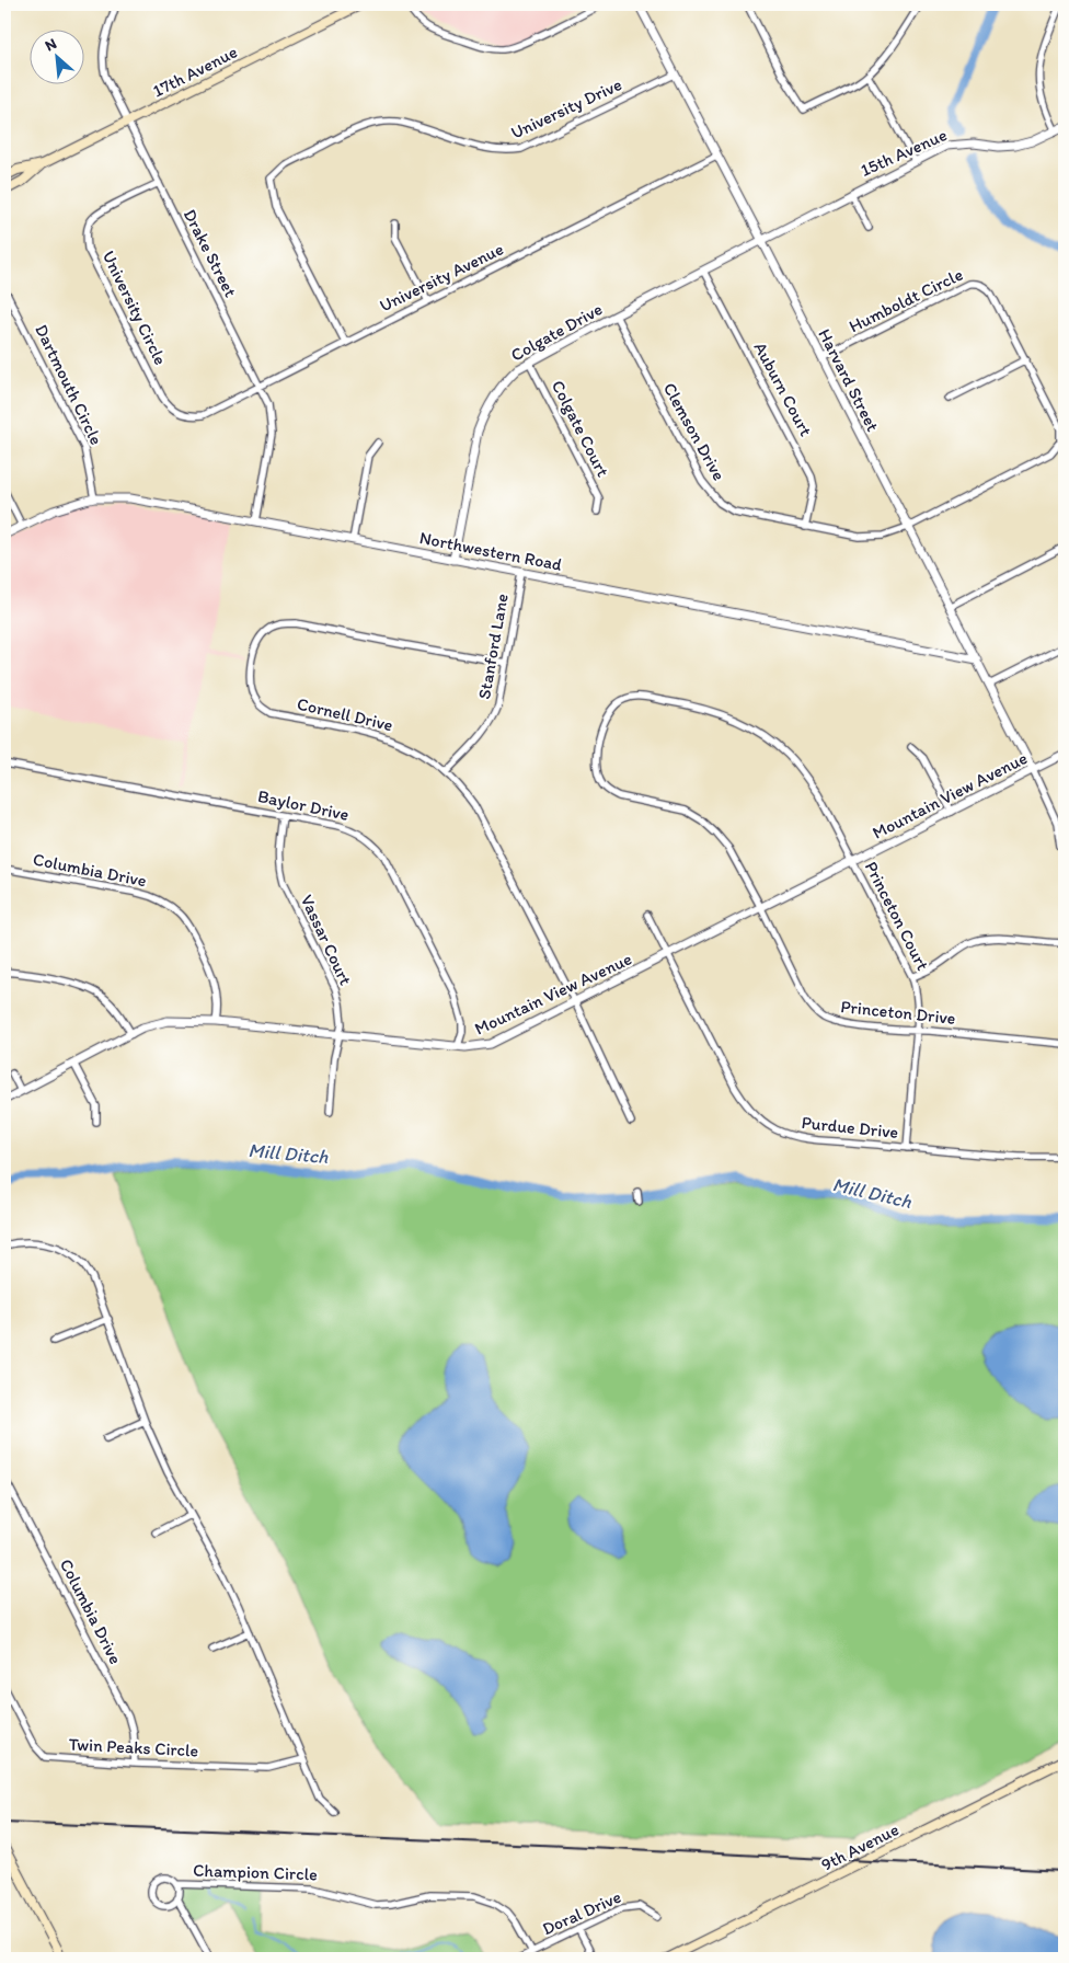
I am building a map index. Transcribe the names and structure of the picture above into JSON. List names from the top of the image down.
{
  "streets": {
    "main road": ["17th Avenue", "9th Avenue"],
    "street": [
      "University Drive",
      "15th Avenue",
      "Drake Street",
      "University Avenue",
      "Humboldt Circle",
      "University Circle",
      "Colgate Drive",
      "Harvard Street",
      "Dartmouth Circle",
      "Auburn Court",
      "Colgate Court",
      "Clemson Drive",
      "Northwestern Road",
      "Stanford Lane",
      "Cornell Drive",
      "Mountain View Avenue",
      "Baylor Drive",
      "Columbia Drive",
      "Princeton Court",
      "Vassar Court",
      "Princeton Drive",
      "Purdue Drive",
      "Twin Peaks Circle",
      "Champion Circle",
      "Doral Drive"
    ]
  },
  "crossings": [
    ["17th Avenue", "Drake Street"],
    ["University Drive", "University Avenue"],
    ["University Drive", "Harvard Street"],
    ["15th Avenue", "Colgate Drive"],
    ["15th Avenue", "Harvard Street"],
    ["Drake Street", "University Avenue"],
    ["Drake Street", "University Circle"],
    ["Drake Street", "Northwestern Road"],
    ["University Avenue", "University Circle"],
    ["University Avenue", "Harvard Street"],
    ["Humboldt Circle", "Harvard Street"],
    ["Humboldt Circle", "Clemson Drive"],
    ["Colgate Drive", "Harvard Street"],
    ["Colgate Drive", "Auburn Court"],
    ["Colgate Drive", "Colgate Court"],
    ["Colgate Drive", "Clemson Drive"],
    ["Colgate Drive", "Northwestern Road"],
    ["Harvard Street", "Clemson Drive"],
    ["Harvard Street", "Northwestern Road"],
    ["Harvard Street", "Mountain View Avenue"],
    ["Dartmouth Circle", "Northwestern Road"],
    ["Auburn Court", "Clemson Drive"],
    ["Northwestern Road", "Stanford Lane"],
    ["Stanford Lane", "Cornell Drive"],
    ["Cornell Drive", "Mountain View Avenue"],
    ["Mountain View Avenue", "Baylor Drive"],
    ["Mountain View Avenue", "Columbia Drive"],
    ["Mountain View Avenue", "Princeton Court"],
    ["Mountain View Avenue", "Vassar Court"],
    ["Mountain View Avenue", "Princeton Drive"],
    ["Mountain View Avenue", "Purdue Drive"],
    ["Baylor Drive", "Vassar Court"],
    ["Columbia Drive", "Twin Peaks Circle"],
    ["Princeton Court", "Princeton Drive"],
    ["Princeton Court", "Purdue Drive"],
    ["Champion Circle", "Doral Drive"]
  ],
  "water": ["Mill Ditch"],
  "north": "top left"
}
